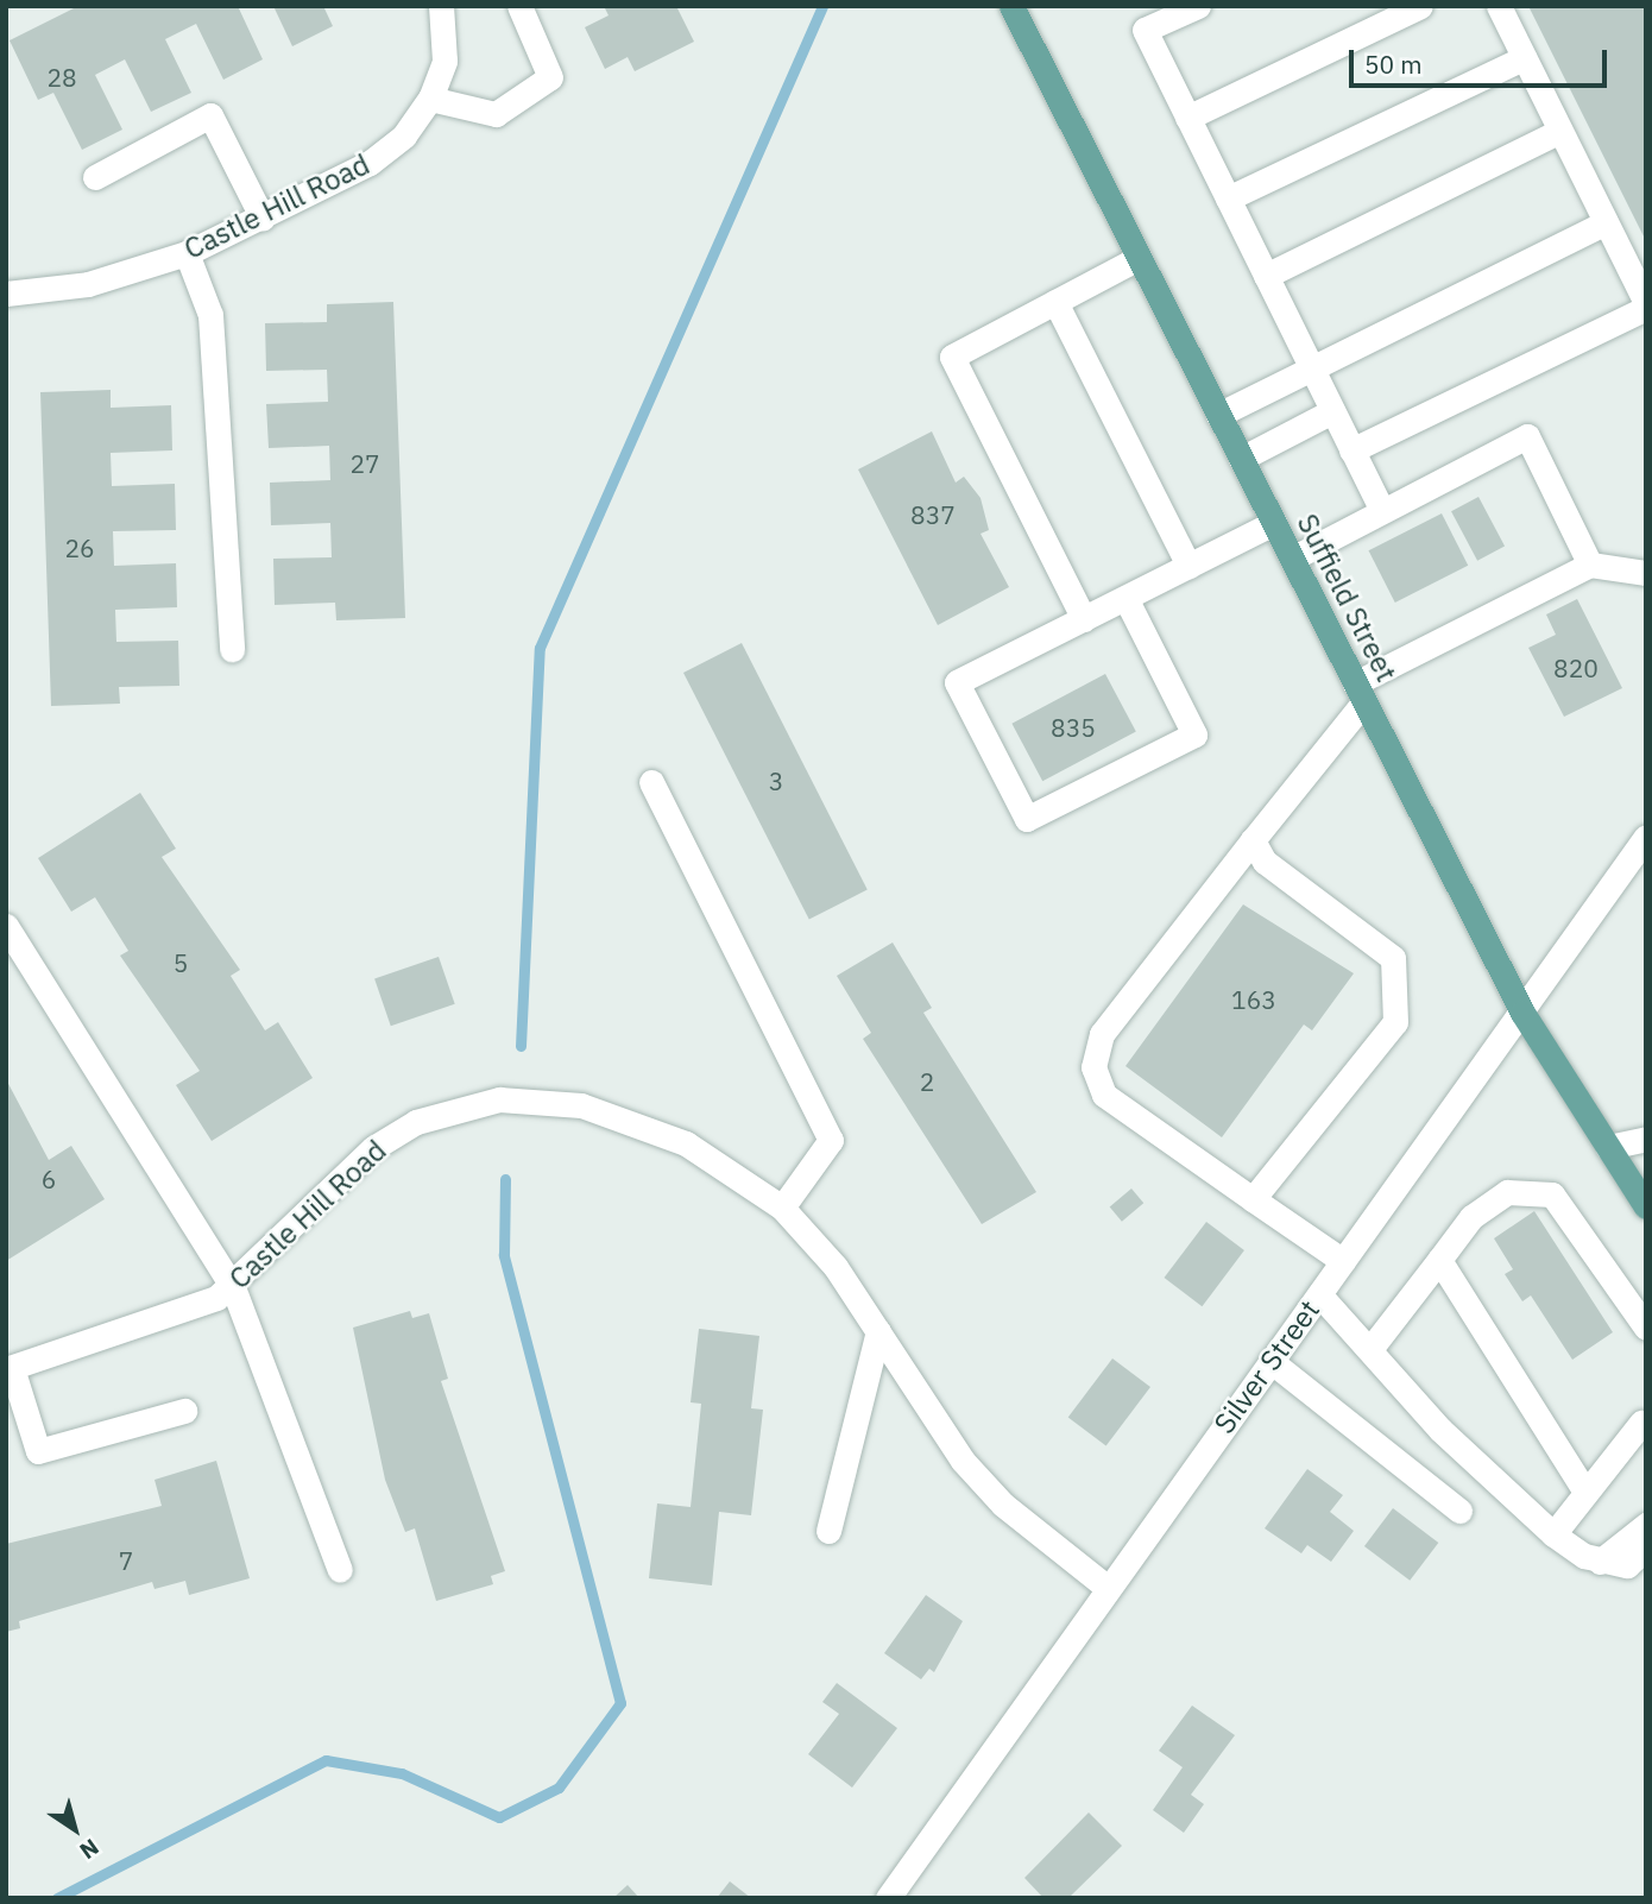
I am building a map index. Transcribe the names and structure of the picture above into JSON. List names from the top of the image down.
{
  "streets": {
    "main road": ["Suffield Street"],
    "street": ["Castle Hill Road", "Silver Street"]
  },
  "crossings": [
    ["Castle Hill Road", "Silver Street"],
    ["Suffield Street", "Silver Street"]
  ],
  "house_numbers": [
    "28",
    "27",
    "837",
    "26",
    "820",
    "835",
    "3",
    "5",
    "163",
    "2",
    "6",
    "7"
  ],
  "scale_bar": "50 m",
  "north": "bottom right"
}
